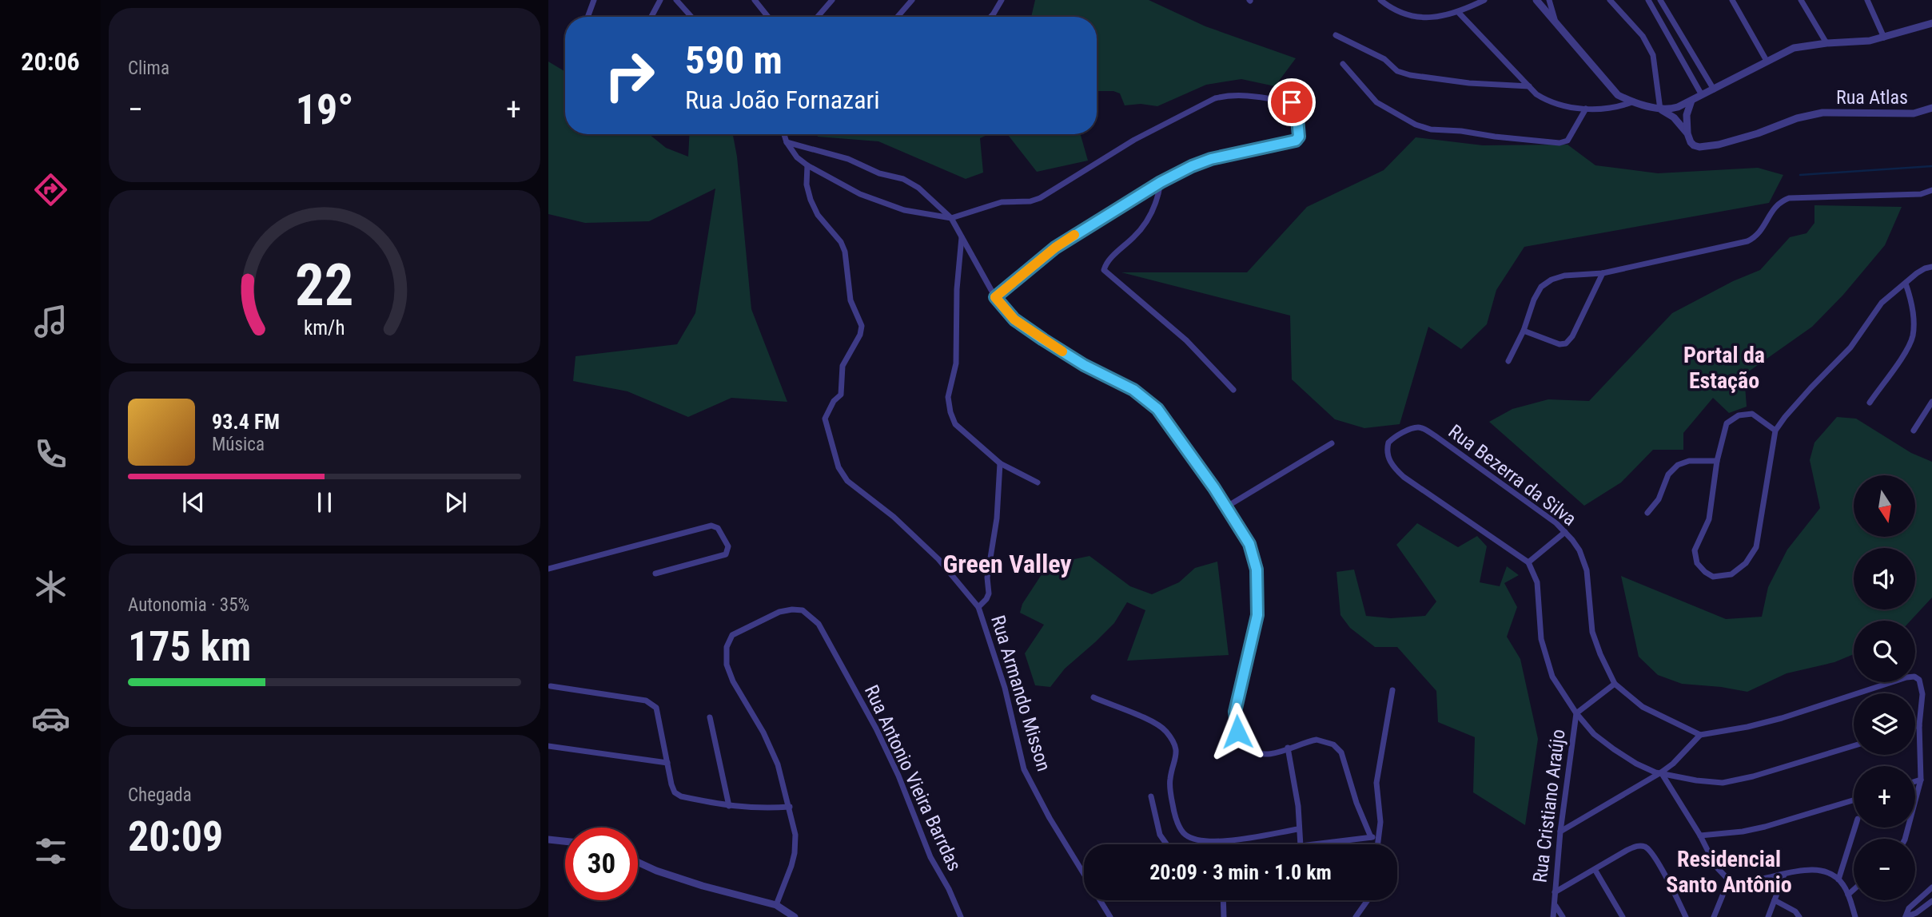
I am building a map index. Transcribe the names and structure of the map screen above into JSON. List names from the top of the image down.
{
  "streets": {
    "street": [
      "Rua Atlas",
      "Rua Bezerra da Silva",
      "Rua Armando Misson",
      "Rua Antonio Vieira Barrdas",
      "Rua Cristiano Araújo"
    ]
  },
  "crossings": [
    ["Rua Bezerra da Silva", "Rua Cristiano Araújo"]
  ],
  "districts": ["Portal da Estação", "Green Valley", "Residencial Santo Antônio"],
  "north": "bottom",
  "page": {
    "tabs": "20:06",
    "tile": [
      "Clima",
      ["Autonomia · 35%", "175 km"],
      ["Chegada", "20:09"]
    ],
    "turn": ["590 m", "Rua João Fornazari"],
    "heat": ["−", "19°", "+"],
    "song": ["93.4 FM", "Música"],
    "map_buttons": ["+", "−"],
    "limit": "30",
    "trip": "20:09 · 3 min · 1.0 km",
    "gauge": ["22", "km/h"]
  }
}
